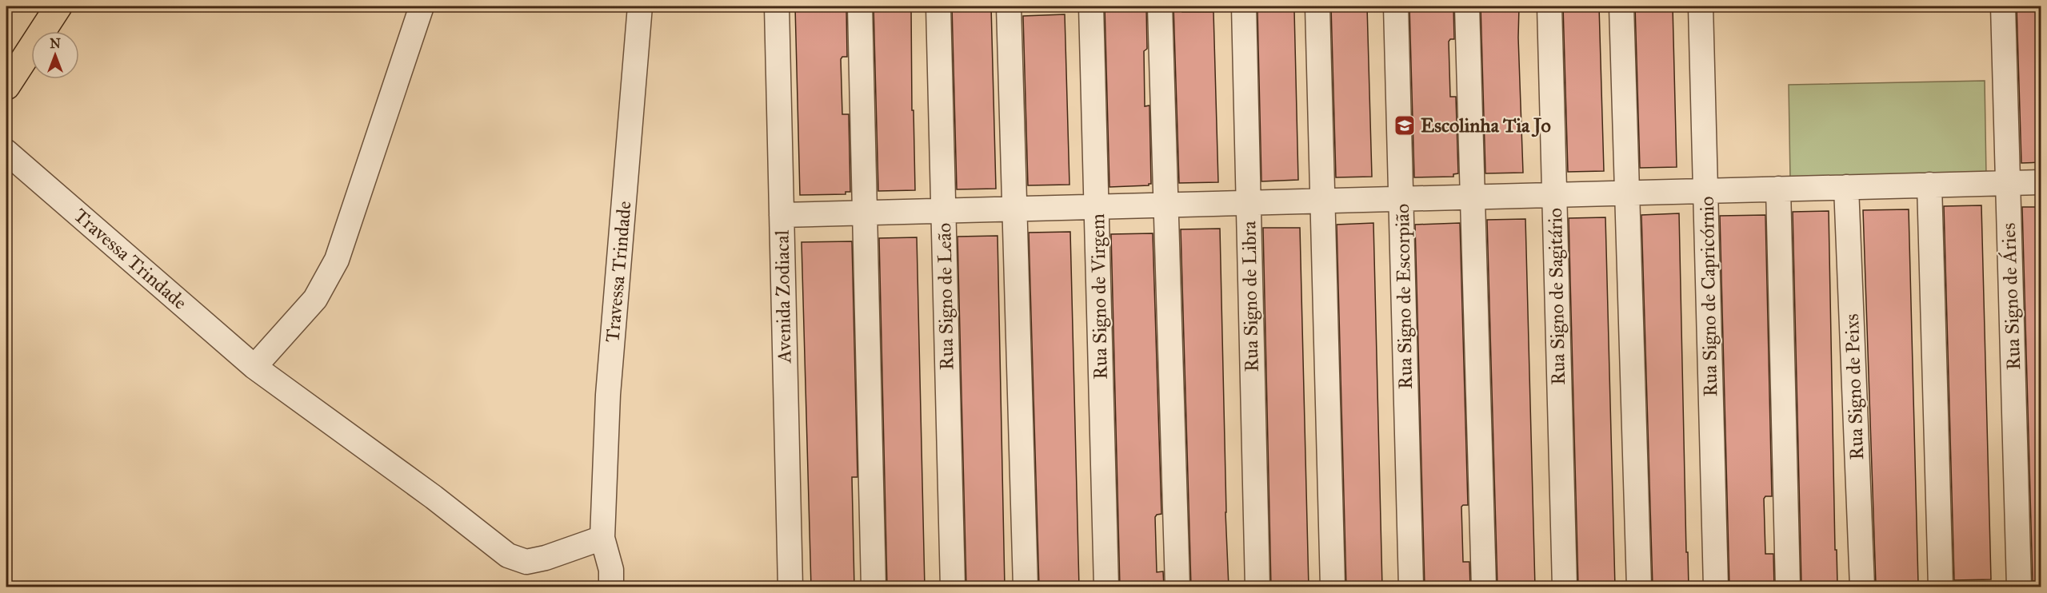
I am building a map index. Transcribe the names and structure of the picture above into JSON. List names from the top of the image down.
{
  "streets": {
    "street": [
      "Travessa Trindade",
      "Avenida Zodiacal",
      "Rua Signo de Leão",
      "Rua Signo de Virgem",
      "Rua Signo de Libra",
      "Rua Signo de Escorpião",
      "Rua Signo de Sagitário",
      "Rua Signo de Capricórnio",
      "Rua Signo de Áries",
      "Rua Signo de Peixs"
    ]
  },
  "places": {
    "school or university": ["Escolinha Tia Jo"]
  },
  "north": "top"
}
